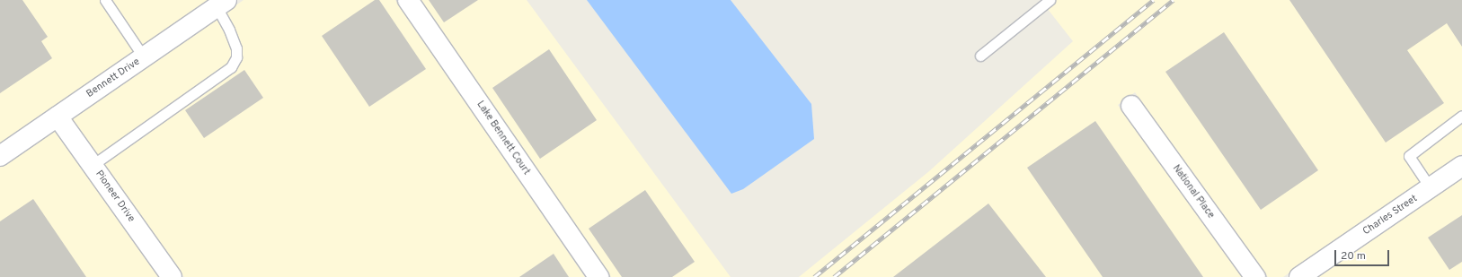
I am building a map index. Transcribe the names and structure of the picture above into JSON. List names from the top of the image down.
{
  "streets": {
    "street": [
      "Bennett Drive",
      "Lake Bennett Court",
      "National Place",
      "Pioneer Drive",
      "Charles Street"
    ]
  },
  "crossings": [
    ["Bennett Drive", "Pioneer Drive"]
  ],
  "scale_bar": "20 m"
}
